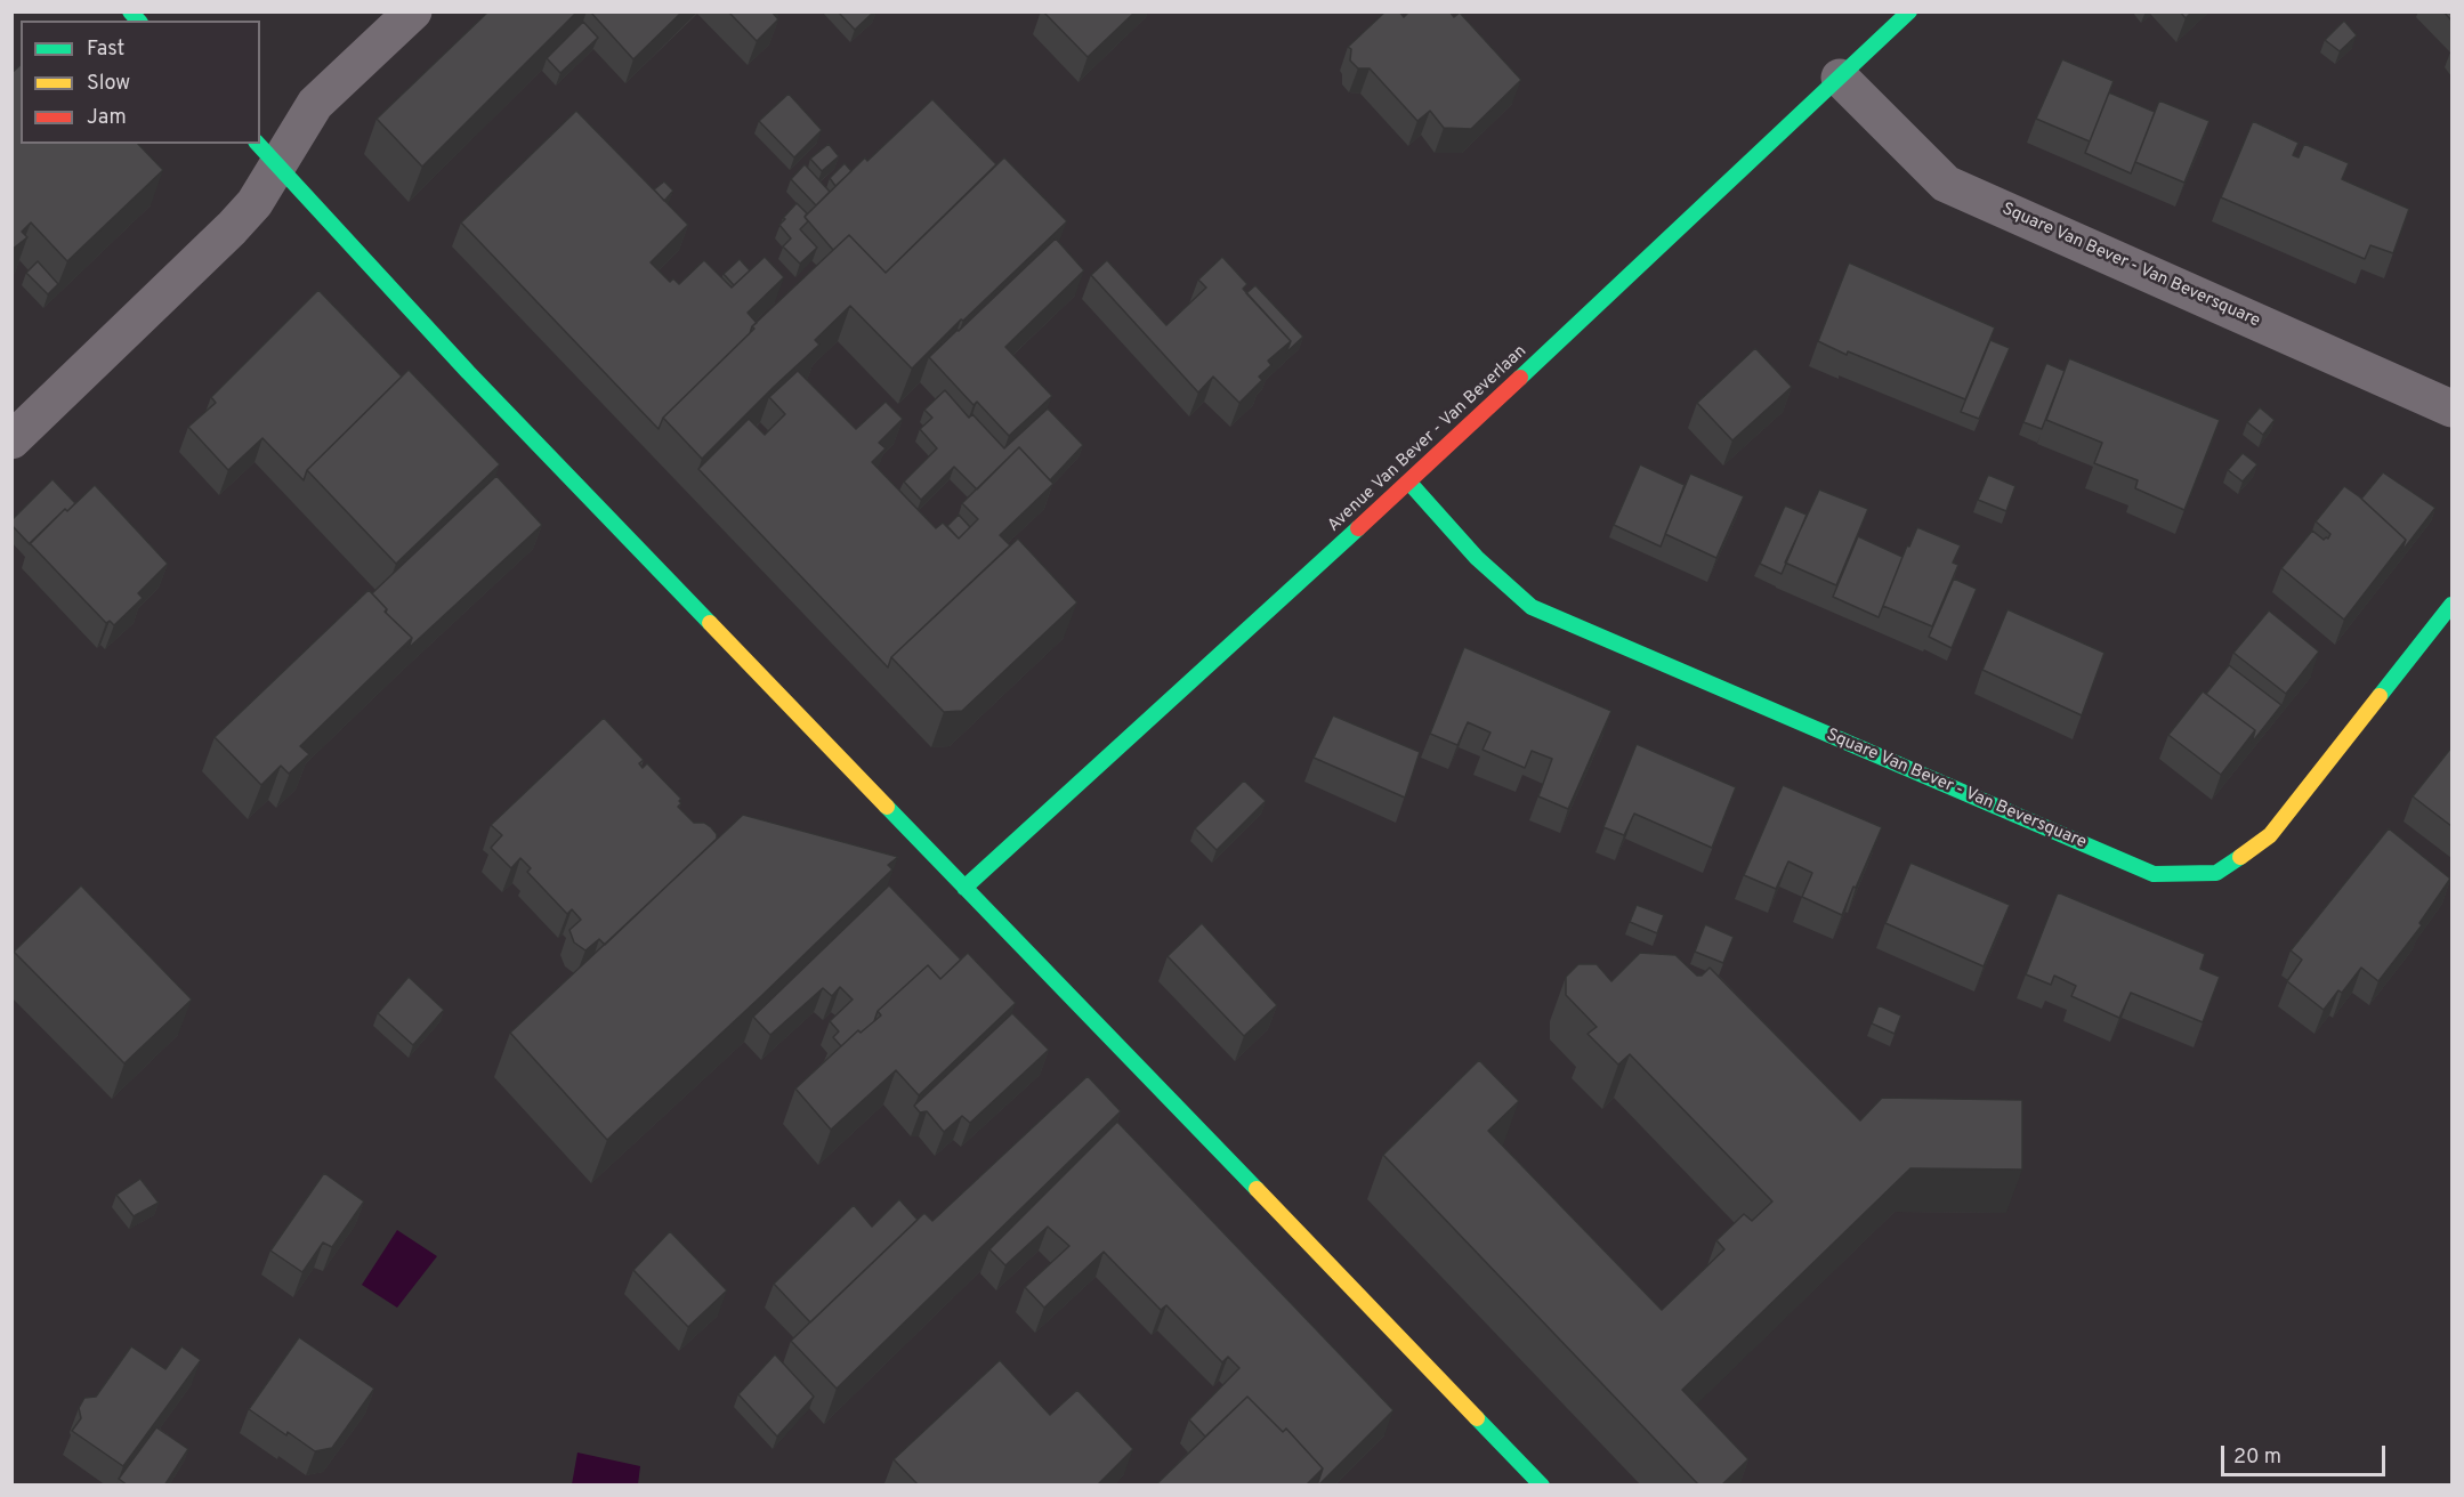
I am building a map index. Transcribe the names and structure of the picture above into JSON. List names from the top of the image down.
{
  "streets": {
    "street": ["Square Van Bever - Van Beversquare", "Avenue Van Bever - Van Beverlaan"]
  },
  "crossings": [
    ["Square Van Bever - Van Beversquare", "Avenue Van Bever - Van Beverlaan"]
  ],
  "legend": ["Fast", "Slow", "Jam"],
  "scale_bar": "20 m"
}
